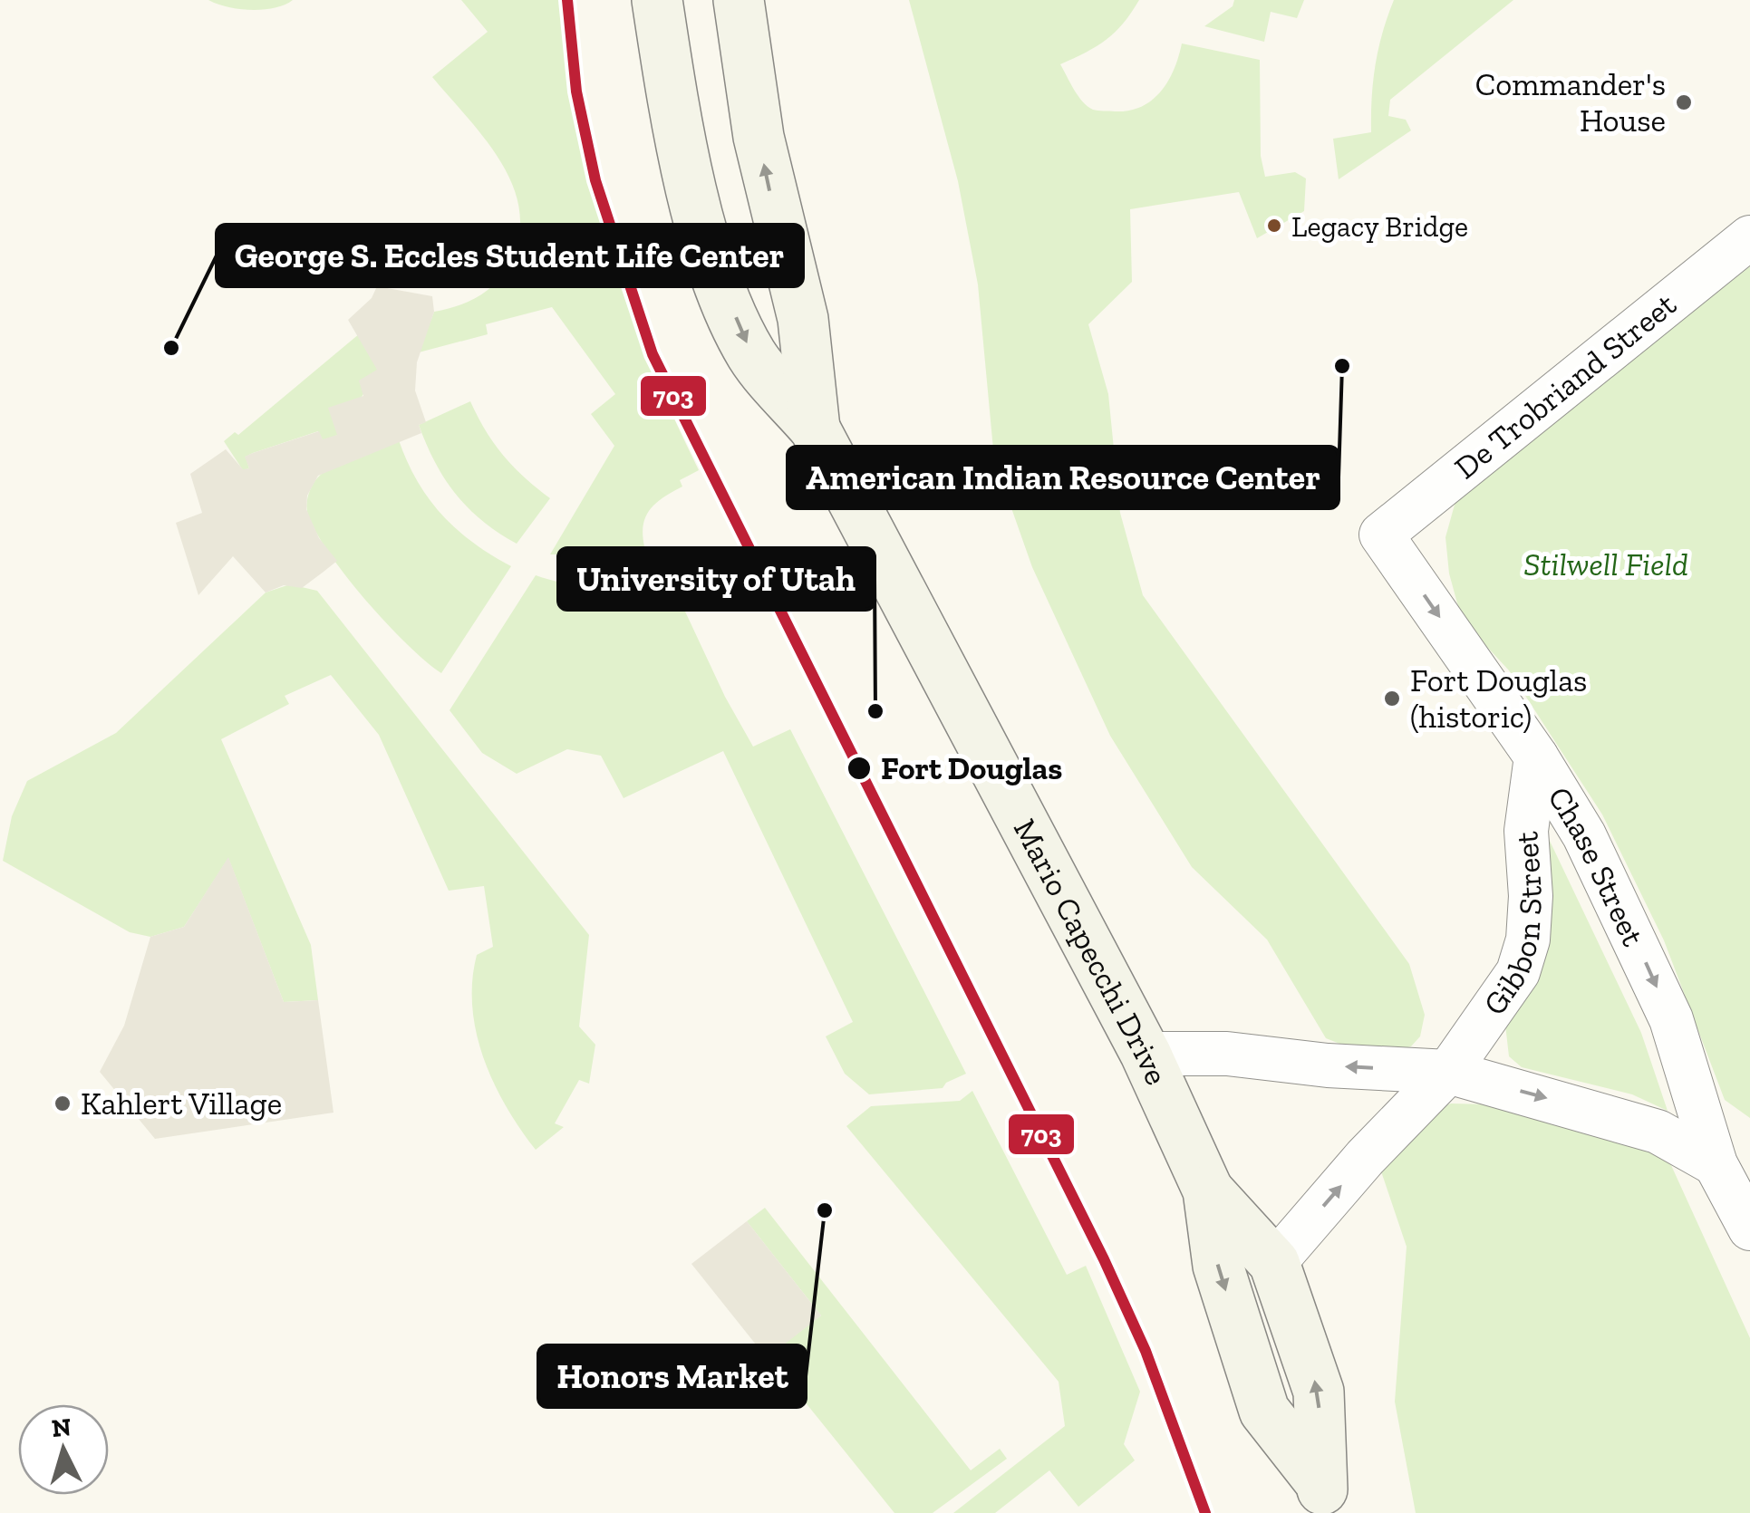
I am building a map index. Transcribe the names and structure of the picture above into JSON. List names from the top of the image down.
{
  "streets": {
    "main road": ["Mario Capecchi Drive"],
    "street": ["De Trobriand Street", "Chase Street", "Gibbon Street"]
  },
  "crossings": [
    ["De Trobriand Street", "Chase Street"],
    ["Chase Street", "Gibbon Street"],
    ["Gibbon Street", "Mario Capecchi Drive"]
  ],
  "one_way": ["Chase Street", "Gibbon Street"],
  "parks": ["Stilwell Field"],
  "places": [
    "Commander's House",
    "Legacy Bridge",
    "George S. Eccles Student Life Center",
    "American Indian Resource Center",
    "Fort Douglas (historic)",
    "University of Utah",
    "Fort Douglas",
    "Kahlert Village",
    "Honors Market"
  ],
  "lines": ["transit line 703"],
  "north": "top"
}
